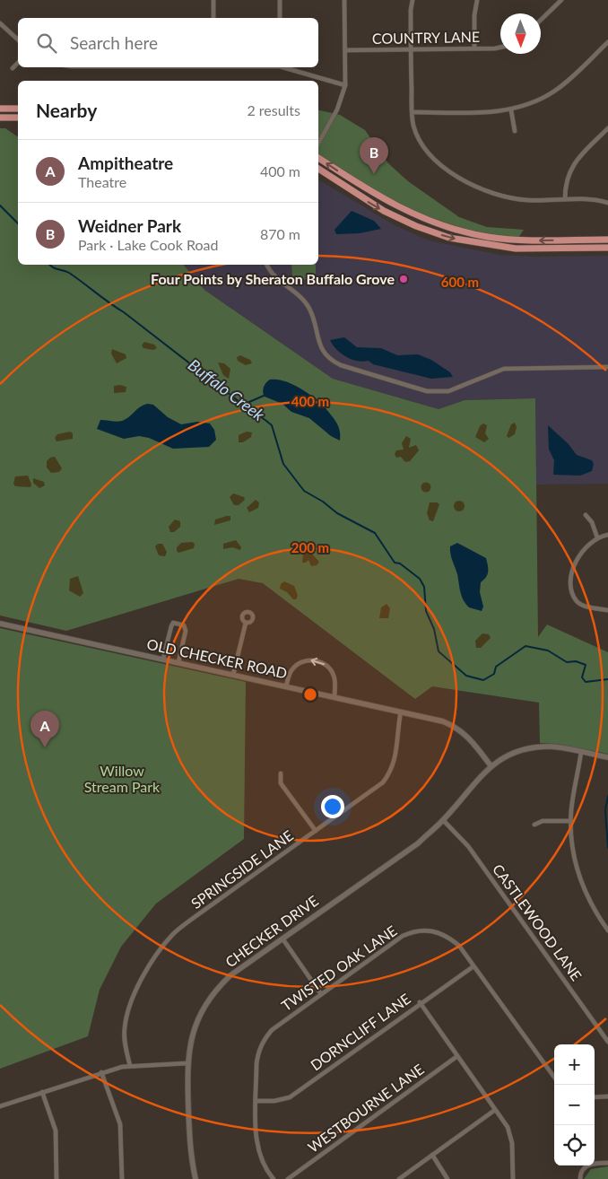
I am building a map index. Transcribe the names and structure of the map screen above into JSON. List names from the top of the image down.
{
  "streets": {
    "street": [
      "COUNTRY LANE",
      "OLD CHECKER ROAD",
      "SPRINGSIDE LANE",
      "CASTLEWOOD LANE",
      "CHECKER DRIVE",
      "TWISTED OAK LANE",
      "DORNCLIFF LANE",
      "WESTBOURNE LANE"
    ]
  },
  "crossings": [
    ["OLD CHECKER ROAD", "SPRINGSIDE LANE"],
    ["OLD CHECKER ROAD", "CHECKER DRIVE"],
    ["CASTLEWOOD LANE", "CHECKER DRIVE"],
    ["TWISTED OAK LANE", "DORNCLIFF LANE"]
  ],
  "water": ["Buffalo Creek"],
  "parks": ["Willow Stream Park"],
  "places": ["Four Points by Sheraton Buffalo Grove"],
  "north": "bottom",
  "page": {
    "search": "Search here",
    "heading": ["Nearby", "2 results"],
    "pins": ["B", "A"],
    "list": [
      {
        "mark": "A",
        "name": "Ampitheatre",
        "note": "Theatre",
        "value": "400 m"
      },
      {
        "mark": "B",
        "name": "Weidner Park",
        "note": "Park · Lake Cook Road",
        "value": "870 m"
      }
    ],
    "map_buttons": ["+", "−"]
  },
  "rings": ["600 m", "400 m", "200 m"]
}
